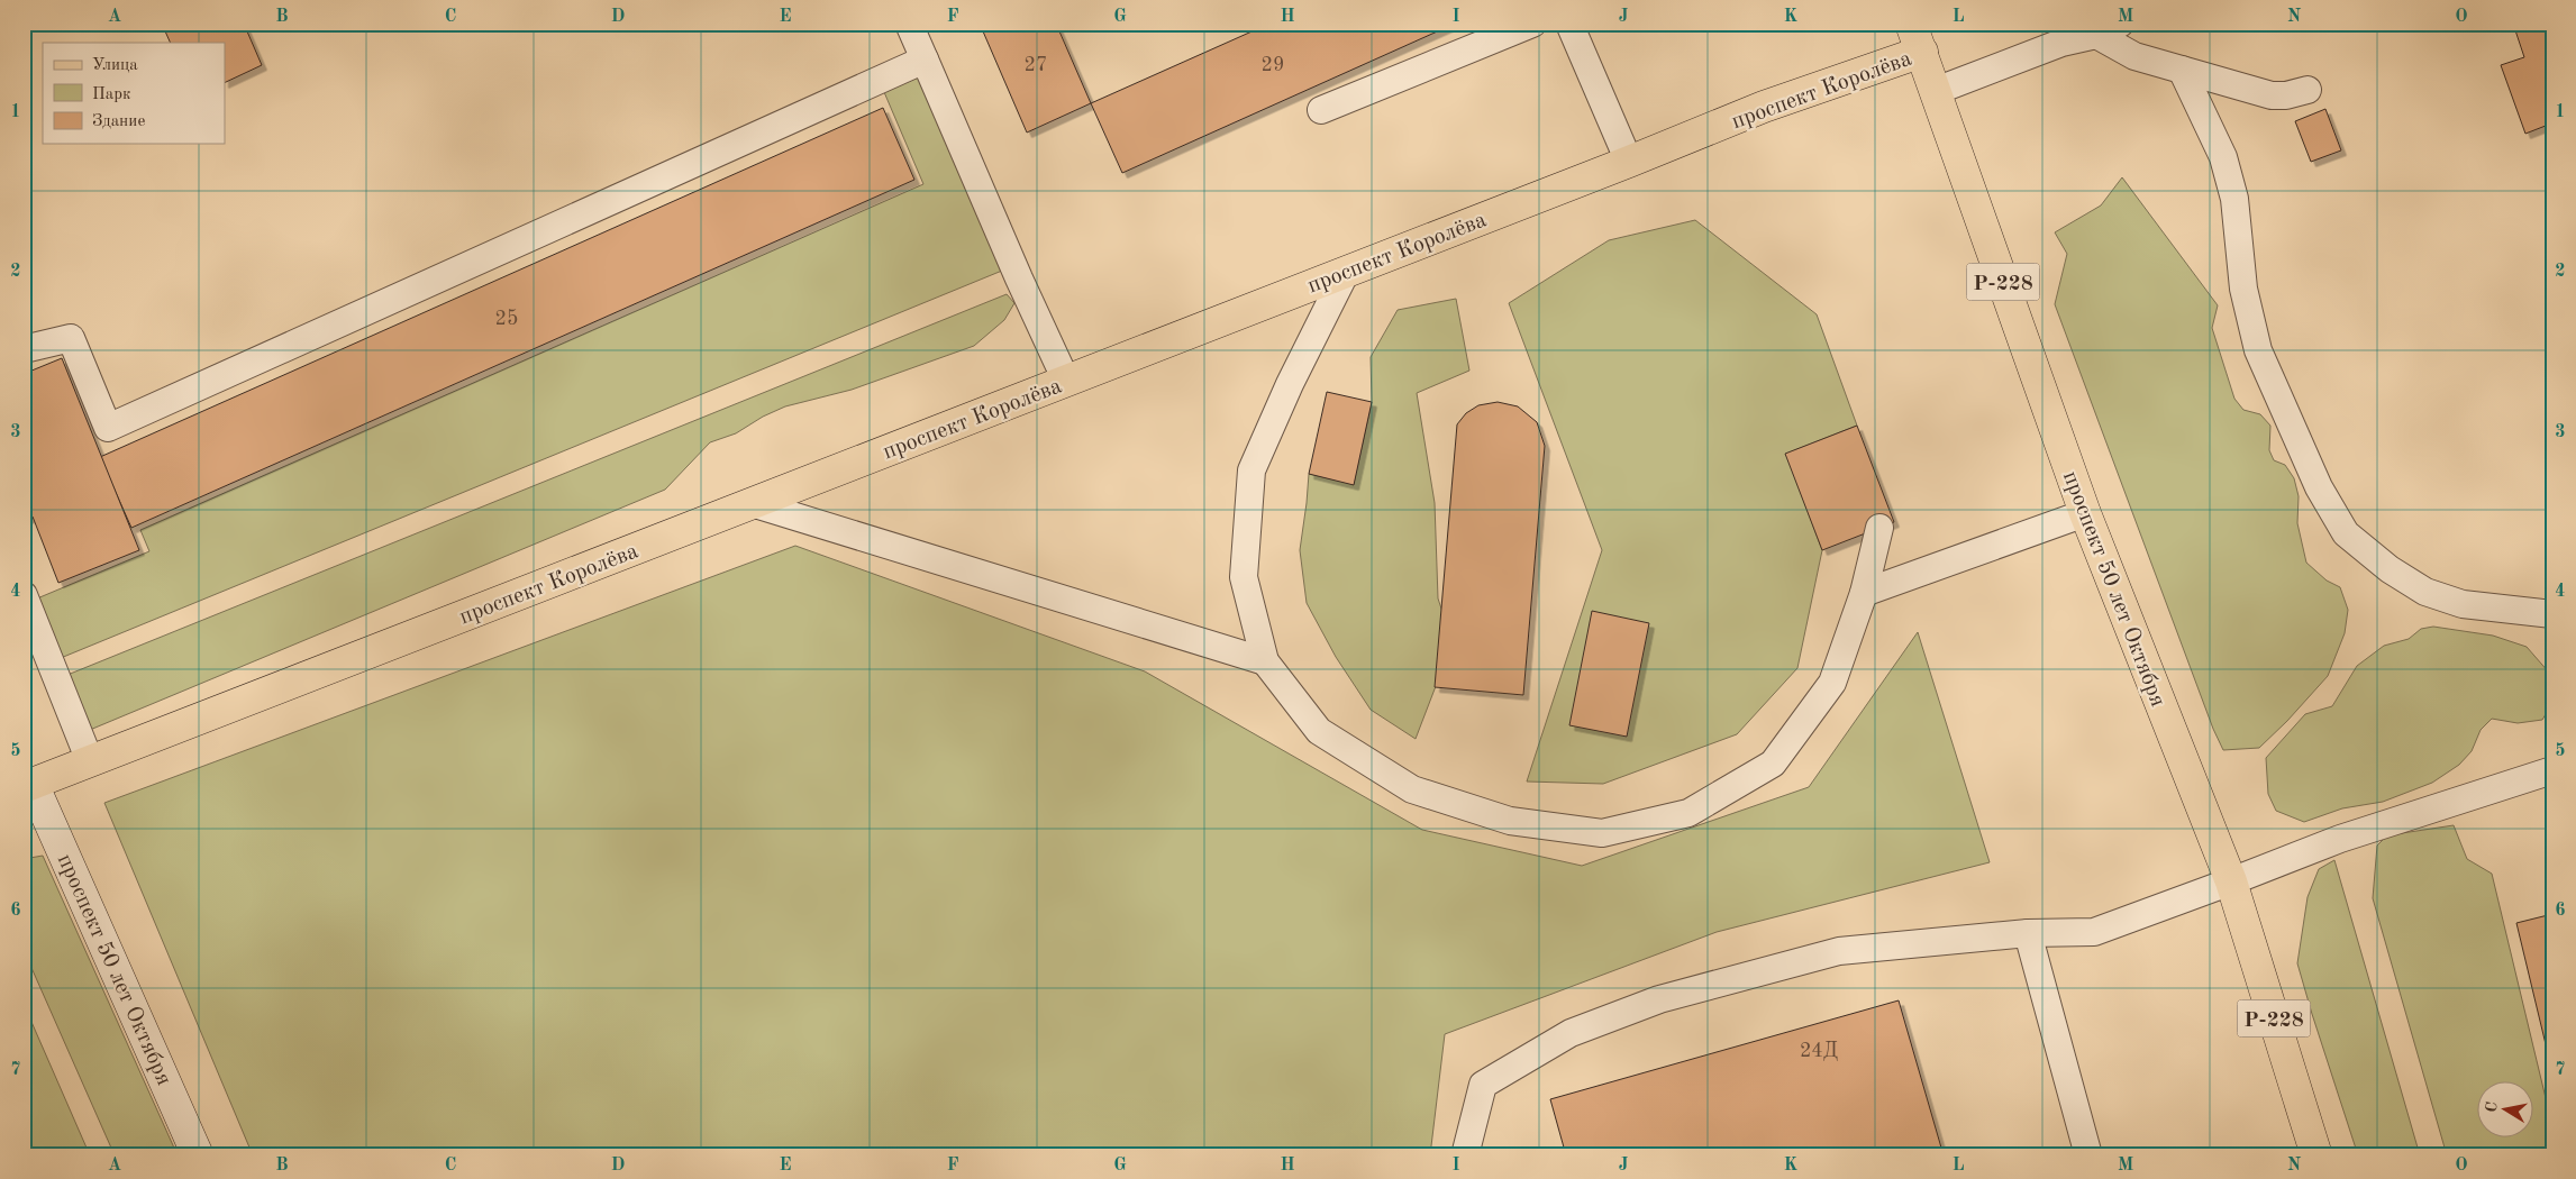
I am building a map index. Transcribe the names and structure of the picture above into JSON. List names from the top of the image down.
{
  "streets": {
    "main road": ["проспект Королёва", "Р-228", "проспект 50 лет Октября"]
  },
  "crossings": [
    ["проспект Королёва", "проспект 50 лет Октября"]
  ],
  "house_numbers": [
    "27",
    "29",
    "25",
    "24Д"
  ],
  "legend": ["Улица", "Парк", "Здание"],
  "north": "left",
  "grid": {
    "columns": [
      "A",
      "B",
      "C",
      "D",
      "E",
      "F",
      "G",
      "H",
      "I",
      "J",
      "K",
      "L",
      "M",
      "N",
      "O"
    ],
    "rows": [
      "1",
      "2",
      "3",
      "4",
      "5",
      "6",
      "7"
    ]
  }
}
